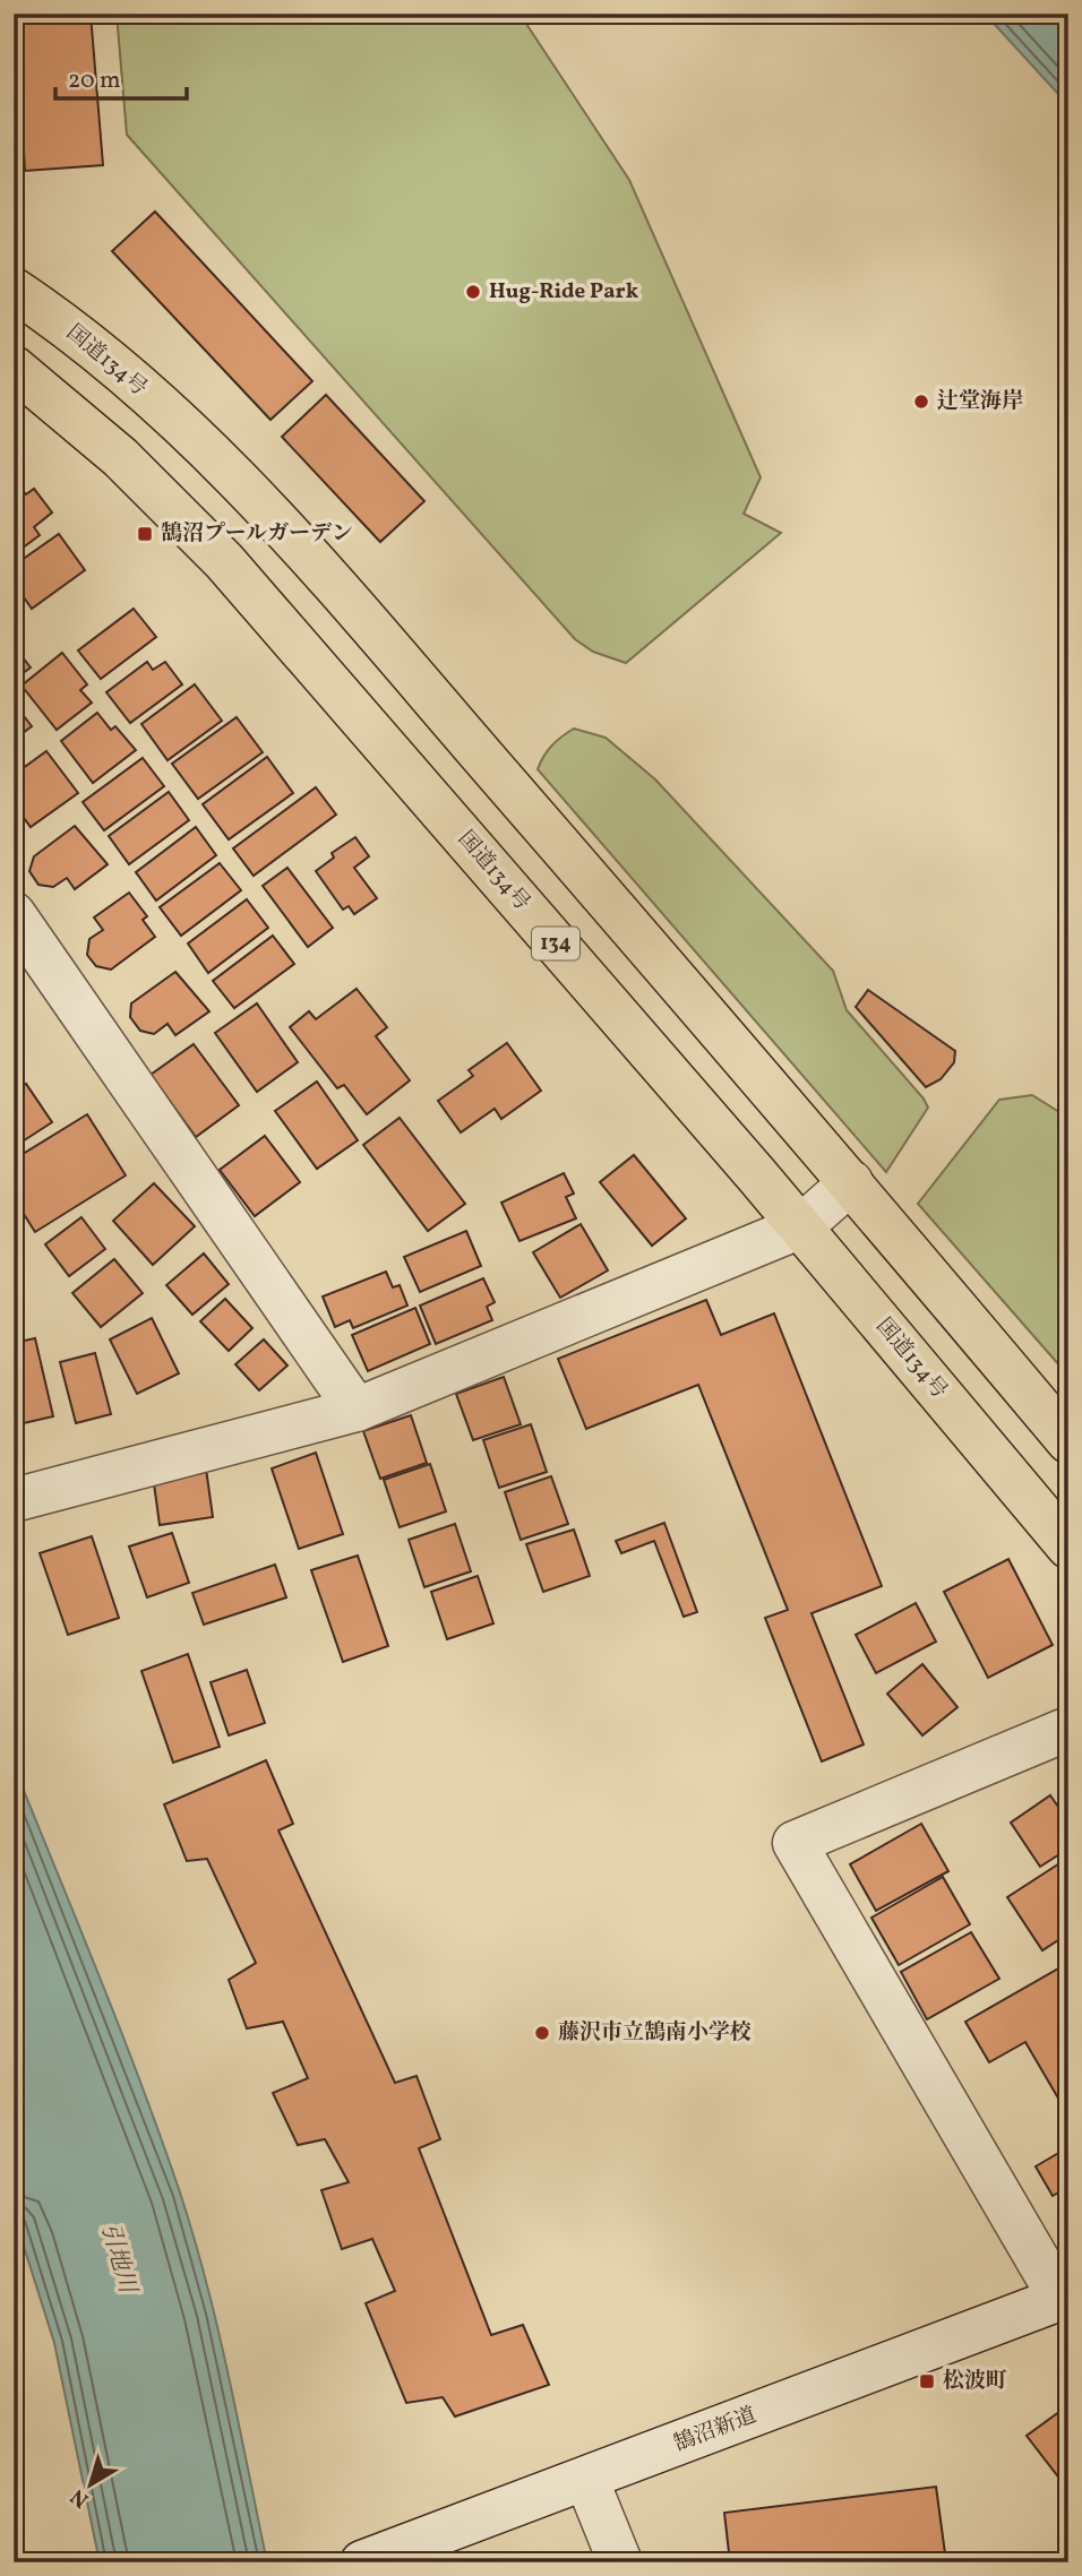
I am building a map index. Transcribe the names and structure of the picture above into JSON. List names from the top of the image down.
{
  "streets": {
    "highway": ["国道134号", "134"],
    "street": ["鵠沼新道"]
  },
  "water": ["引地川"],
  "places": {
    "other": ["Hug-Ride Park", "辻堂海岸", "藤沢市立鵠南小学校"],
    "transit": ["鵠沼プールガーデン", "松波町"]
  },
  "scale_bar": "20 m",
  "north": "bottom left"
}
